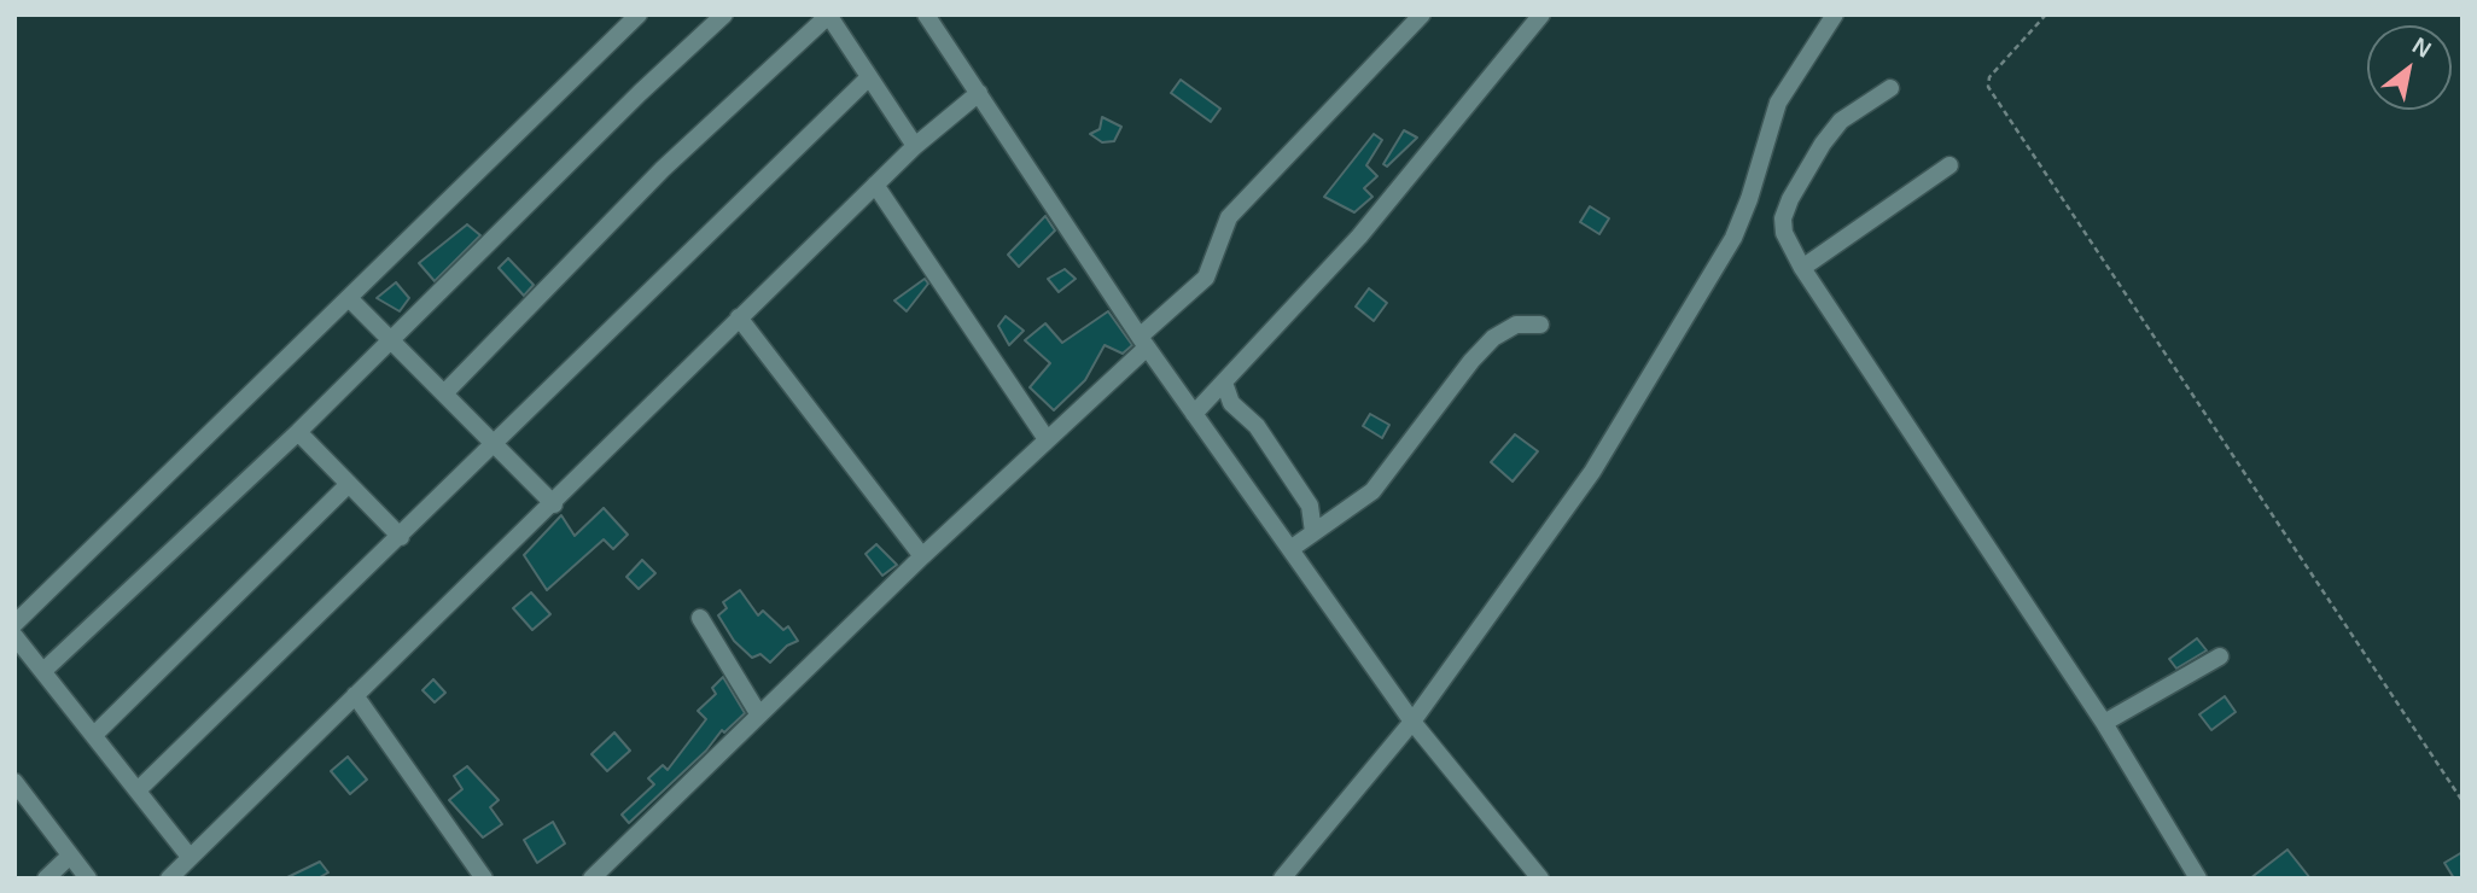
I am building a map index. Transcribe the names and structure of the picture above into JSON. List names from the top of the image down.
{
  "north": "top right"
}
